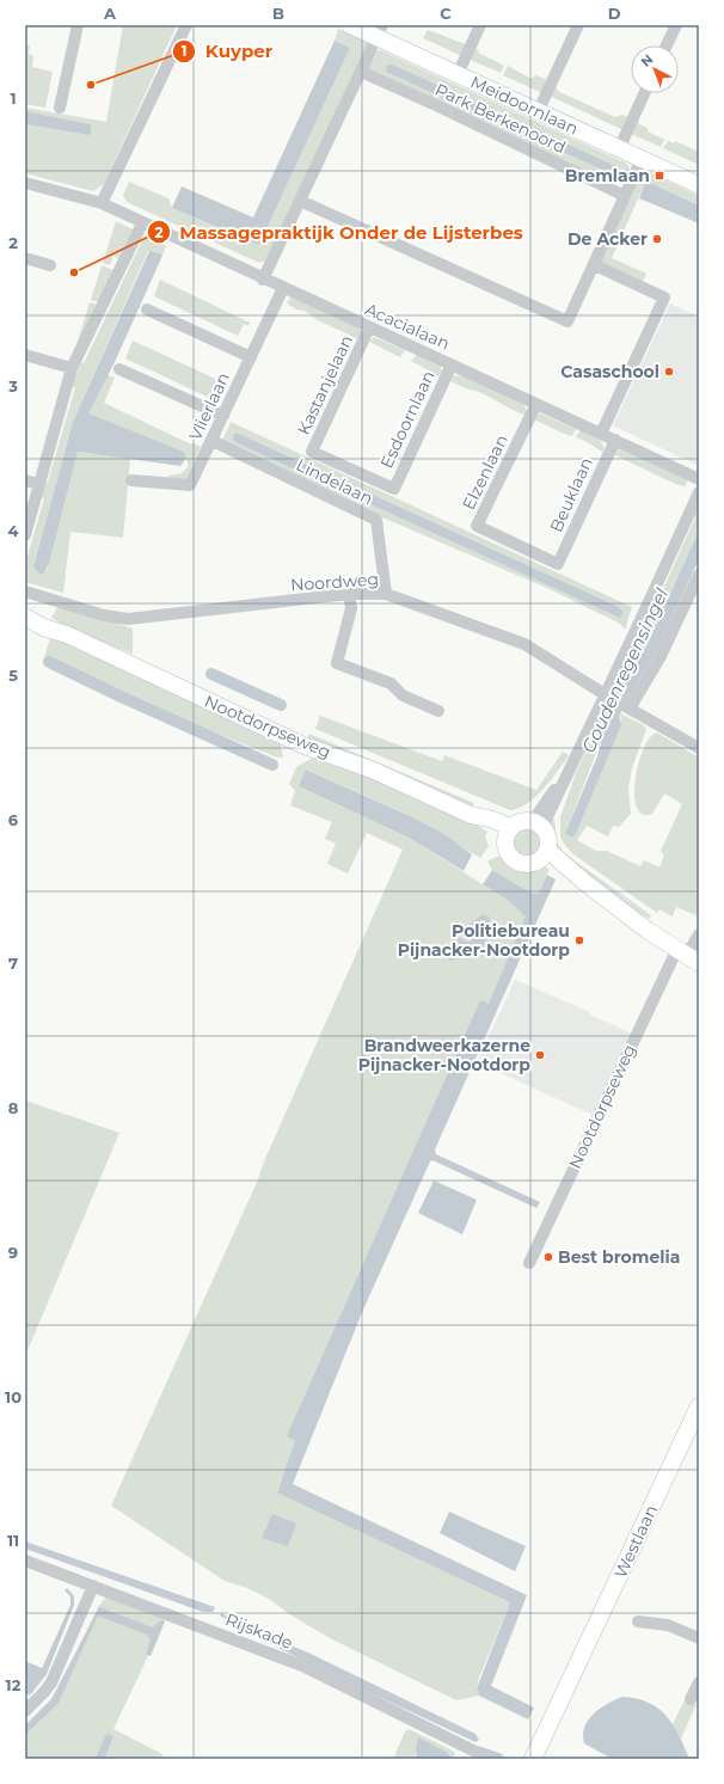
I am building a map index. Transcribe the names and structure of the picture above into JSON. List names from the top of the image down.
{
  "streets": {
    "main road": ["Meidoornlaan", "Nootdorpseweg", "Westlaan"],
    "street": [
      "Park Berkenoord",
      "Acacialaan",
      "Kastanjelaan",
      "Vlierlaan",
      "Esdoornlaan",
      "Elzenlaan",
      "Lindelaan",
      "Beuklaan",
      "Noordweg",
      "Rijskade"
    ]
  },
  "crossings": [
    ["Acacialaan", "Kastanjelaan"],
    ["Acacialaan", "Vlierlaan"],
    ["Acacialaan", "Esdoornlaan"],
    ["Acacialaan", "Elzenlaan"],
    ["Acacialaan", "Beuklaan"],
    ["Kastanjelaan", "Esdoornlaan"],
    ["Vlierlaan", "Lindelaan"],
    ["Elzenlaan", "Beuklaan"],
    ["Lindelaan", "Noordweg"]
  ],
  "water": ["Goudenregensingel"],
  "places": {
    "other": [
      "Kuyper",
      "De Acker",
      "Massagepraktijk Onder de Lijsterbes",
      "Casaschool",
      "Politiebureau Pijnacker-Nootdorp",
      "Brandweerkazerne Pijnacker-Nootdorp",
      "Best bromelia"
    ],
    "transit": ["Bremlaan"]
  },
  "north": "top left",
  "grid": {
    "columns": [
      "A",
      "B",
      "C",
      "D"
    ],
    "rows": [
      "1",
      "2",
      "3",
      "4",
      "5",
      "6",
      "7",
      "8",
      "9",
      "10",
      "11",
      "12"
    ]
  }
}
